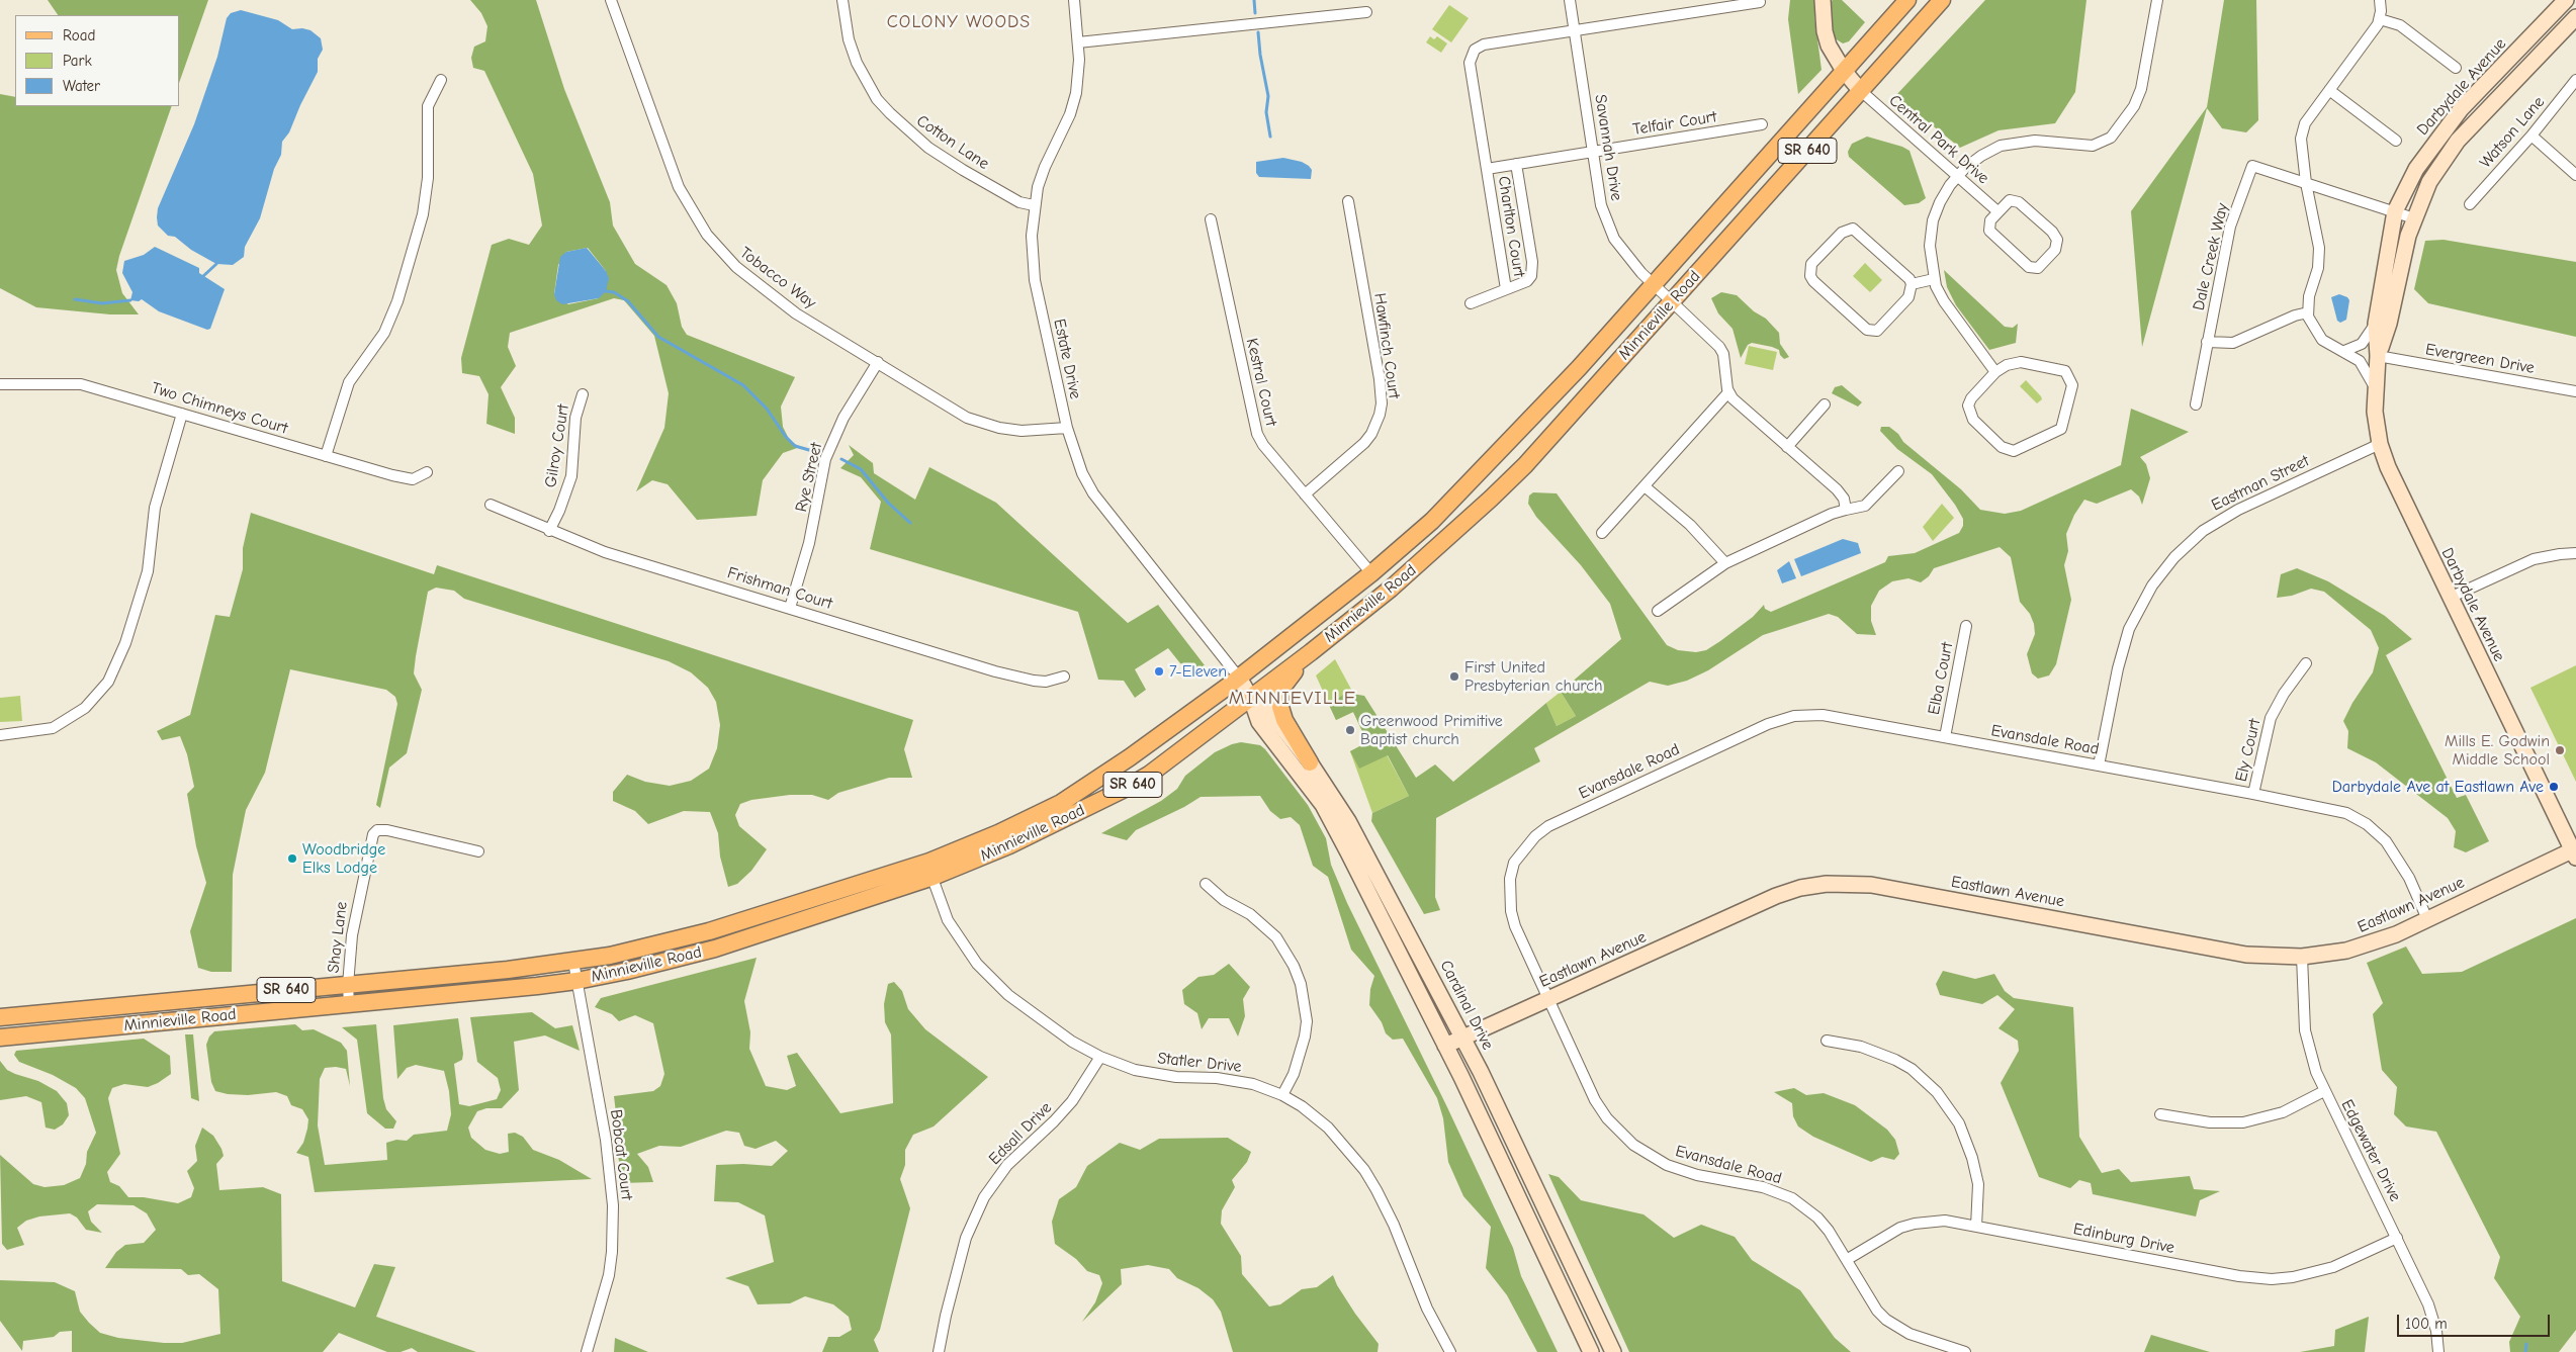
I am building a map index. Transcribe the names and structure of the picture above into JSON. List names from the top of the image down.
{
  "streets": {
    "main road": ["SR 640", "Minnieville Road"],
    "street": [
      "Darbydale Avenue",
      "Telfair Court",
      "Watson Lane",
      "Central Park Drive",
      "Cotton Lane",
      "Savannah Drive",
      "Charlton Court",
      "Dale Creek Way",
      "Tobacco Way",
      "Hawfinch Court",
      "Estate Drive",
      "Evergreen Drive",
      "Kestral Court",
      "Two Chimneys Court",
      "Gilroy Court",
      "Rye Street",
      "Eastman Street",
      "Frishman Court",
      "Elba Court",
      "Evansdale Road",
      "Ely Court",
      "Eastlawn Avenue",
      "Shay Lane",
      "Cardinal Drive",
      "Statler Drive",
      "Edsall Drive",
      "Edgewater Drive",
      "Bobcat Court",
      "Edinburg Drive"
    ]
  },
  "crossings": [
    ["Darbydale Avenue", "Dale Creek Way"],
    ["Darbydale Avenue", "Evergreen Drive"],
    ["Darbydale Avenue", "Eastman Street"],
    ["Darbydale Avenue", "Eastlawn Avenue"],
    ["Telfair Court", "Savannah Drive"],
    ["Telfair Court", "Charlton Court"],
    ["Central Park Drive", "Minnieville Road"],
    ["Cotton Lane", "Estate Drive"],
    ["Savannah Drive", "Charlton Court"],
    ["Savannah Drive", "Minnieville Road"],
    ["Tobacco Way", "Estate Drive"],
    ["Tobacco Way", "Rye Street"],
    ["Minnieville Road", "Estate Drive"],
    ["Minnieville Road", "Kestral Court"],
    ["Minnieville Road", "Shay Lane"],
    ["Minnieville Road", "Cardinal Drive"],
    ["Minnieville Road", "Statler Drive"],
    ["Minnieville Road", "Bobcat Court"],
    ["Hawfinch Court", "Kestral Court"],
    ["Estate Drive", "Cardinal Drive"],
    ["Gilroy Court", "Frishman Court"],
    ["Rye Street", "Frishman Court"],
    ["Eastman Street", "Evansdale Road"],
    ["Elba Court", "Evansdale Road"],
    ["Evansdale Road", "Ely Court"],
    ["Evansdale Road", "Eastlawn Avenue"],
    ["Evansdale Road", "Edinburg Drive"],
    ["Eastlawn Avenue", "Cardinal Drive"],
    ["Eastlawn Avenue", "Edgewater Drive"],
    ["Statler Drive", "Edsall Drive"],
    ["Edgewater Drive", "Edinburg Drive"]
  ],
  "districts": ["COLONY WOODS", "MINNIEVILLE"],
  "places": [
    "7-Eleven",
    "First United Presbyterian church",
    "Greenwood Primitive Baptist church",
    "Mills E. Godwin Middle School",
    "Darbydale Ave at Eastlawn Ave",
    "Woodbridge Elks Lodge"
  ],
  "legend": ["Road", "Park", "Water"],
  "scale_bar": "100 m"
}
